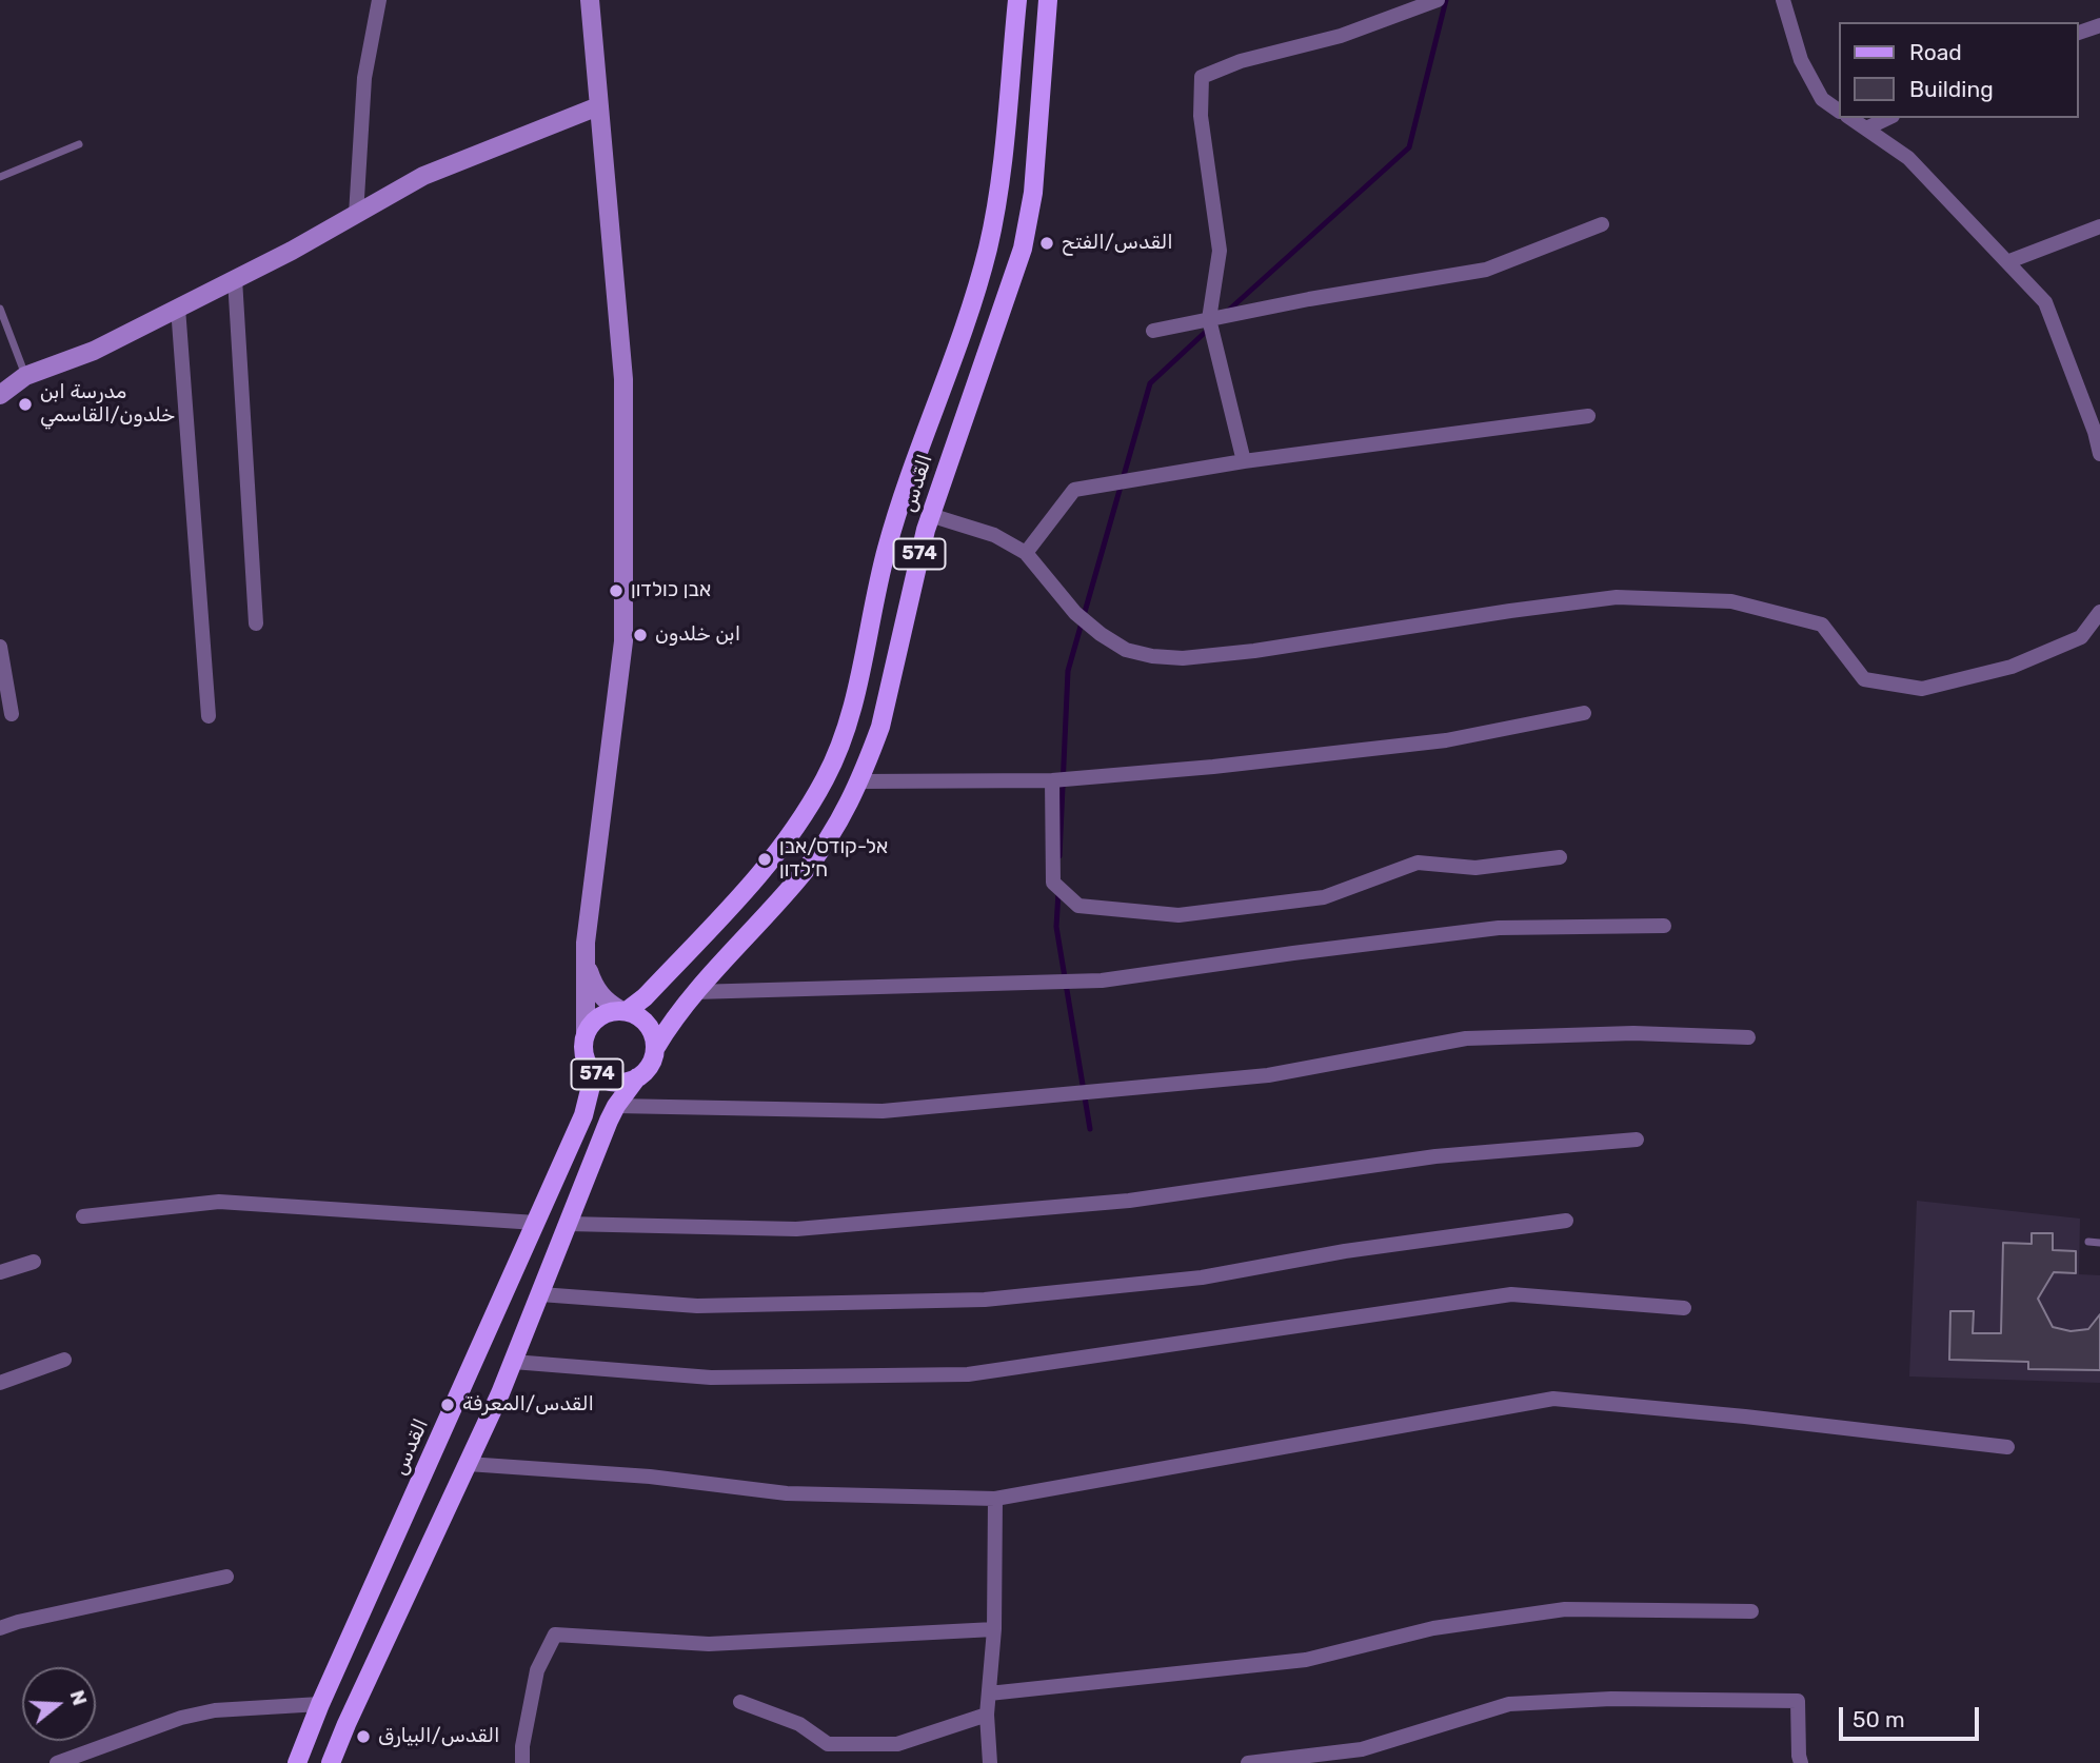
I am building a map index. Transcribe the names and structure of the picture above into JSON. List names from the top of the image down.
{
  "streets": {
    "main road": ["القدس", "574"]
  },
  "crossings": [
    ["القدس", "574"]
  ],
  "places": [
    "القدس/الفتح",
    "مدرسة ابن خلدون/القاسمي",
    "אבן כולדון",
    "ابن خلدون",
    "אל-קודס/אבן ח׳לדון",
    "القدس/المعرفة",
    "القدس/البيارق"
  ],
  "legend": ["Road", "Building"],
  "scale_bar": "50 m",
  "north": "right"
}
